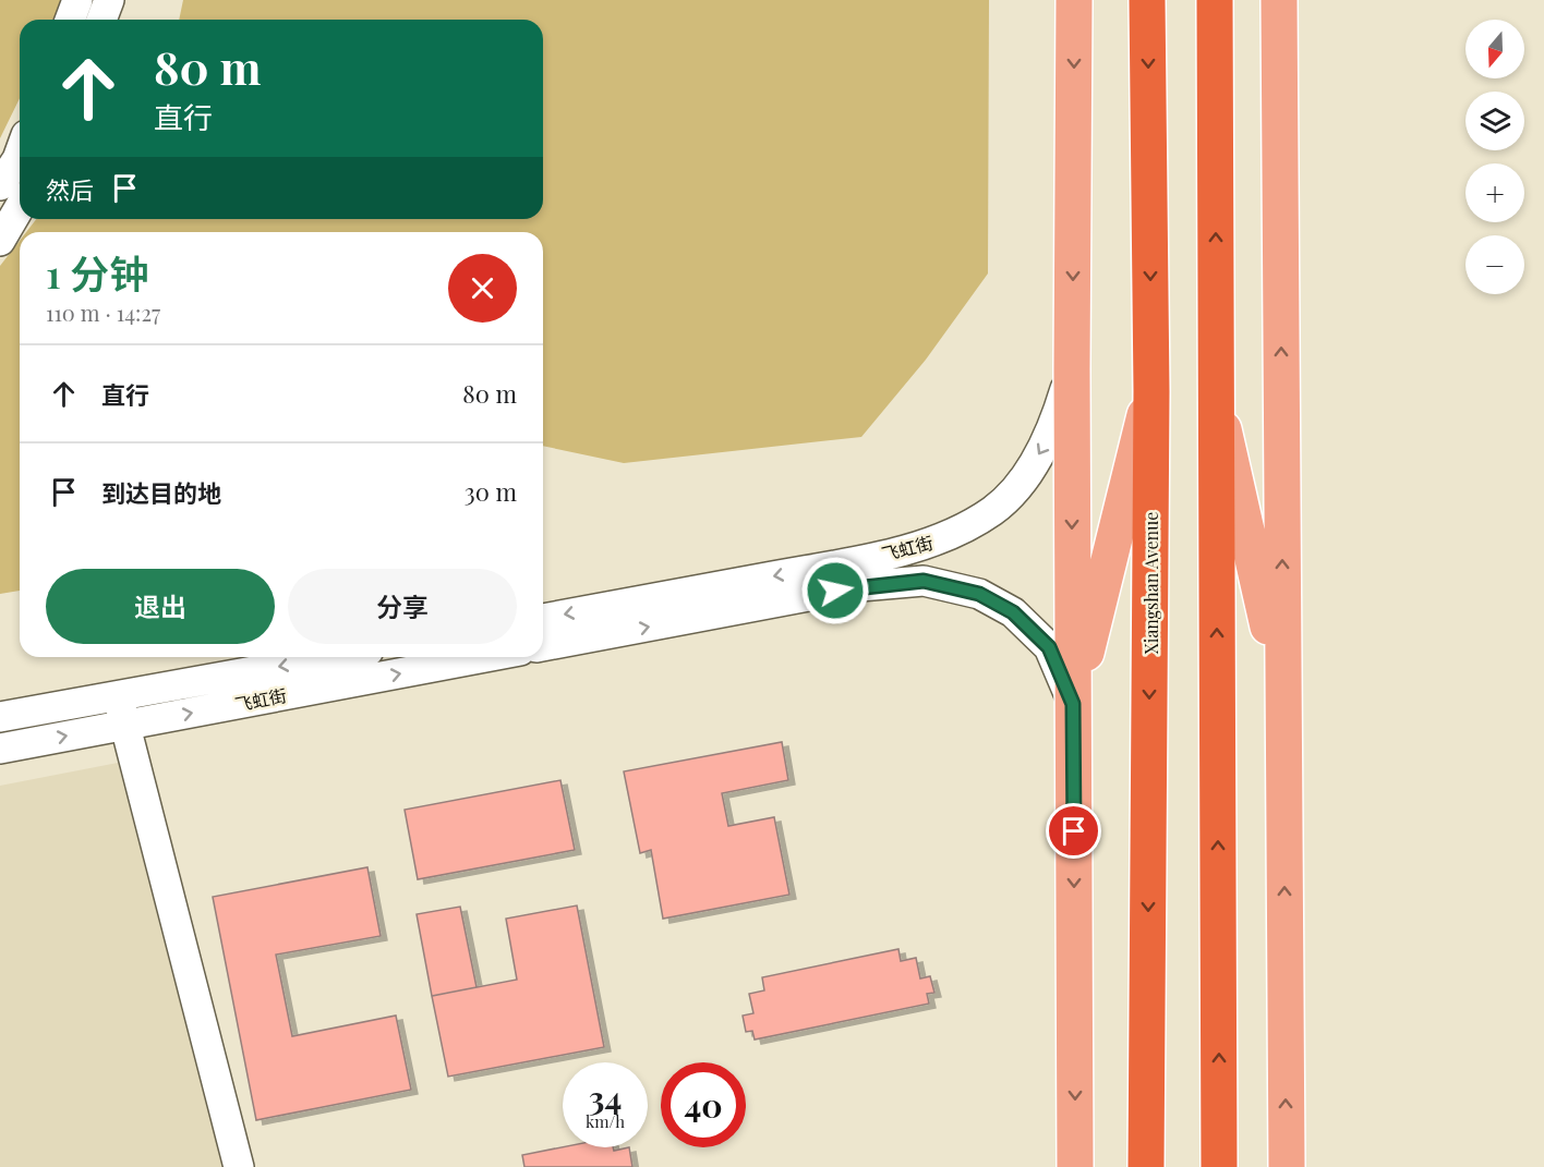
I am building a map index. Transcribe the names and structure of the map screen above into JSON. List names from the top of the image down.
{
  "streets": {
    "highway": ["Xiangshan Avenue"],
    "street": ["飞虹街"]
  },
  "north": "bottom",
  "page": {
    "map_buttons": ["+", "−"],
    "turn": ["80 m", "直行"],
    "then": "然后",
    "heading": ["1 分钟", "110 m · 14:27"],
    "list": [
      {
        "name": "直行",
        "value": "80 m"
      },
      {
        "name": "到达目的地",
        "value": "30 m"
      }
    ],
    "buttons": ["退出", "分享"],
    "speed": "34 km/h",
    "limit": "40"
  }
}
